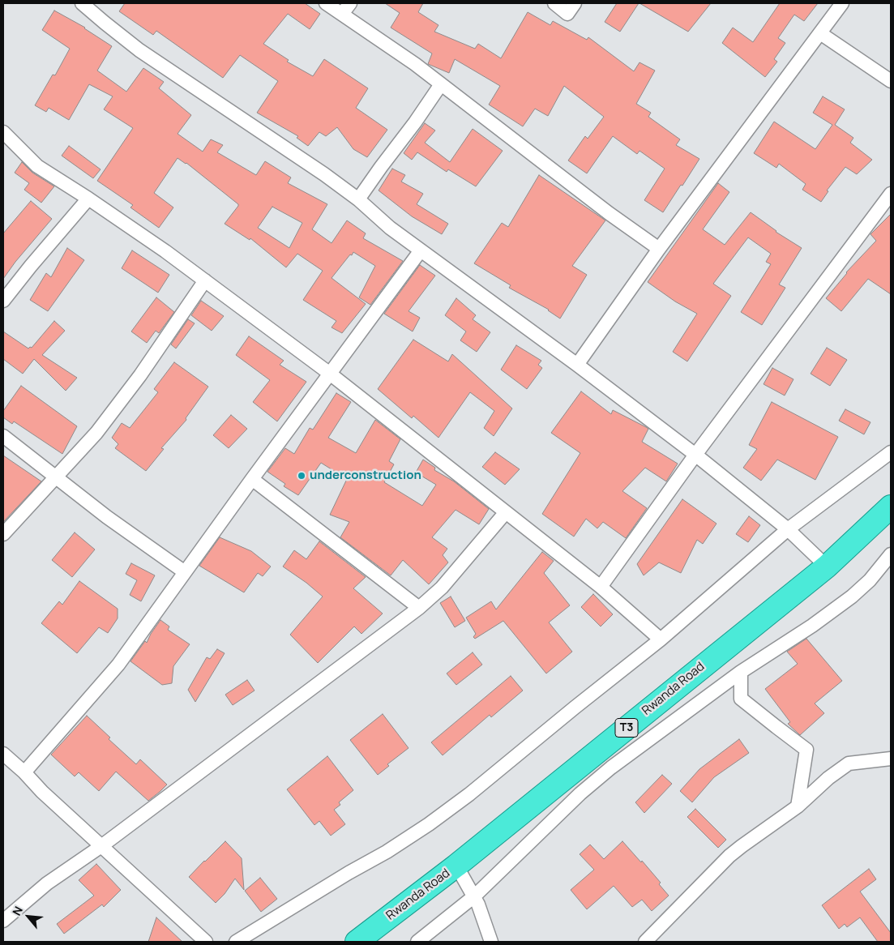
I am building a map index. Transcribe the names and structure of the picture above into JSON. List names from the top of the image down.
{
  "streets": {
    "highway": ["Rwanda Road", "T3"]
  },
  "places": ["underconstruction"],
  "north": "top left"
}
